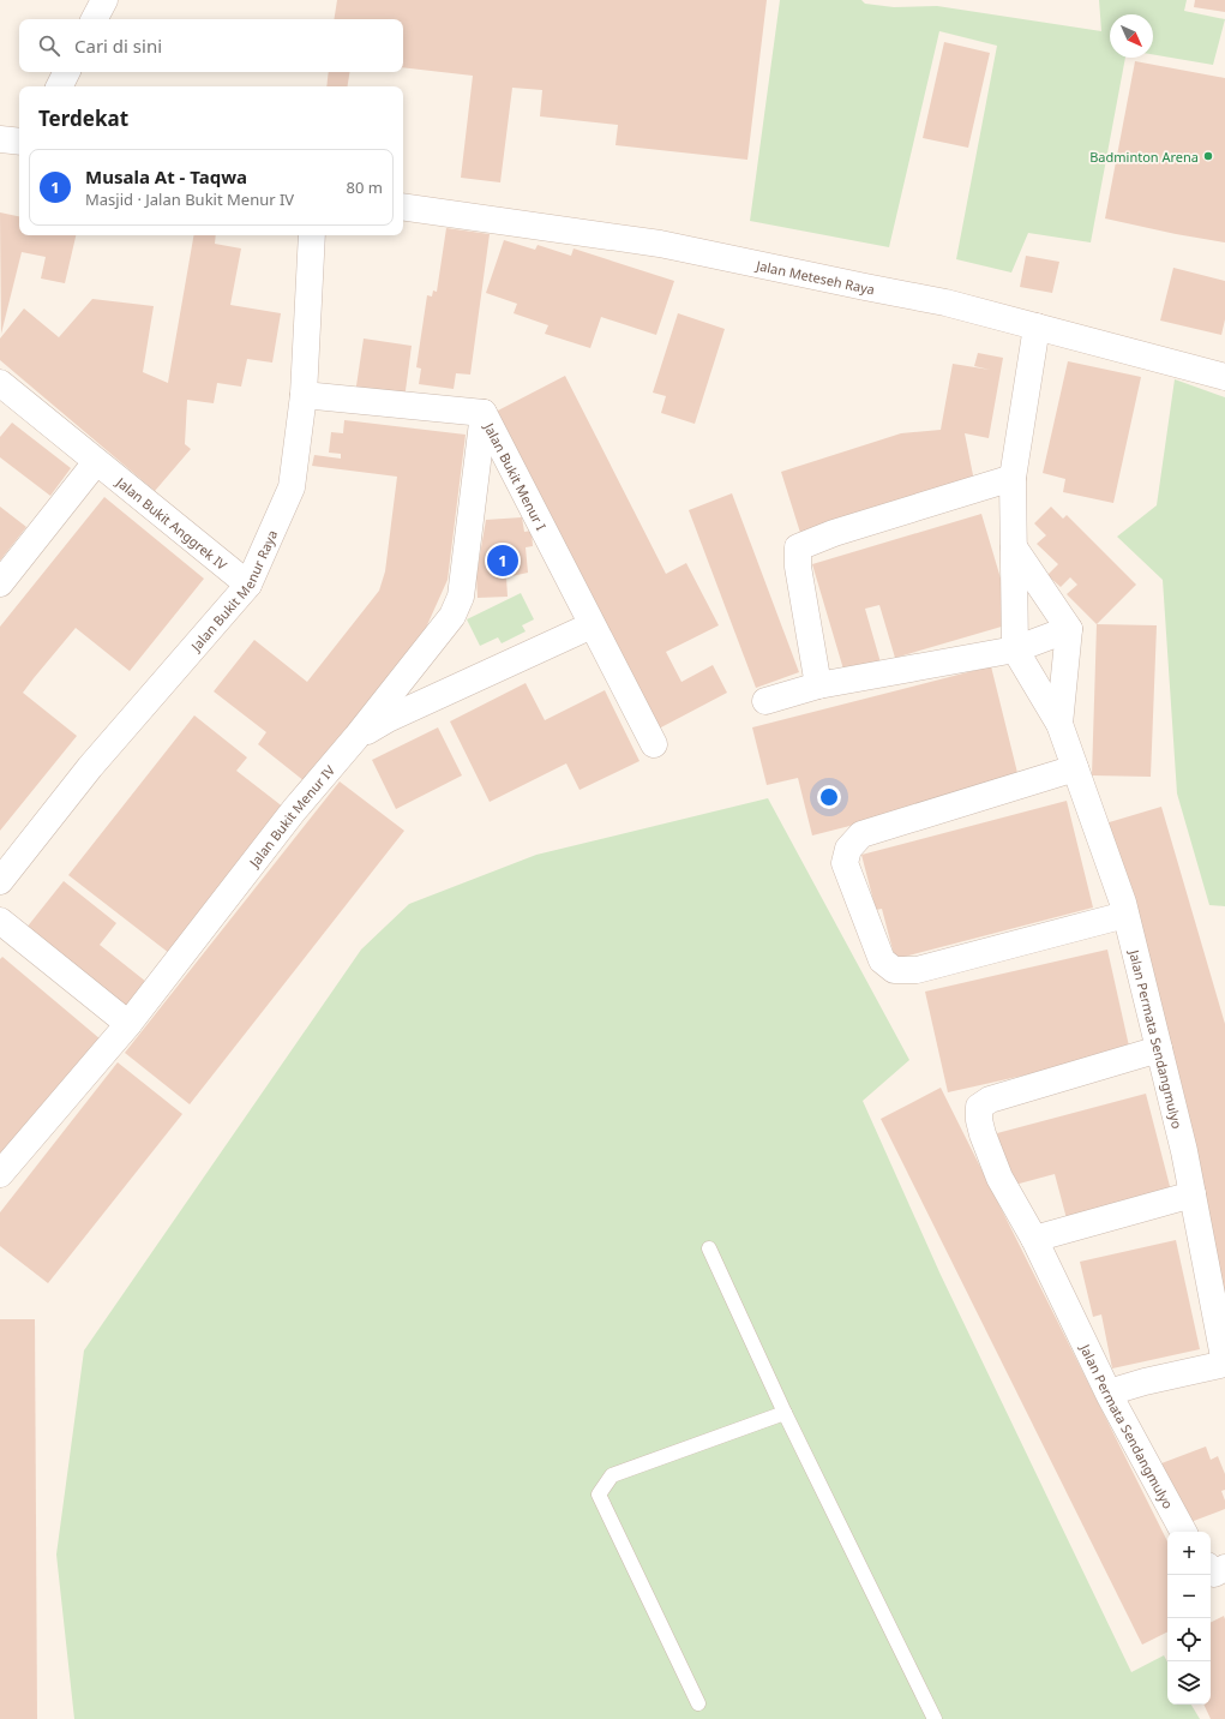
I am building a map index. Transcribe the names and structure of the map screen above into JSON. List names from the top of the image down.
{
  "streets": {
    "street": [
      "Jalan Meteseh Raya",
      "Jalan Bukit Menur I",
      "Jalan Bukit Anggrek IV",
      "Jalan Bukit Menur Raya",
      "Jalan Bukit Menur IV",
      "Jalan Permata Sendangmulyo"
    ]
  },
  "crossings": [
    ["Jalan Bukit Menur I", "Jalan Bukit Menur Raya"],
    ["Jalan Bukit Menur I", "Jalan Bukit Menur IV"],
    ["Jalan Bukit Anggrek IV", "Jalan Bukit Menur Raya"]
  ],
  "places": ["Badminton Arena"],
  "north": "bottom right",
  "page": {
    "search": "Cari di sini",
    "heading": "Terdekat",
    "list": [
      {
        "mark": "1",
        "name": "Musala At - Taqwa",
        "note": "Masjid · Jalan Bukit Menur IV",
        "value": "80 m"
      }
    ],
    "pins": "1",
    "map_buttons": ["+", "−"]
  }
}
